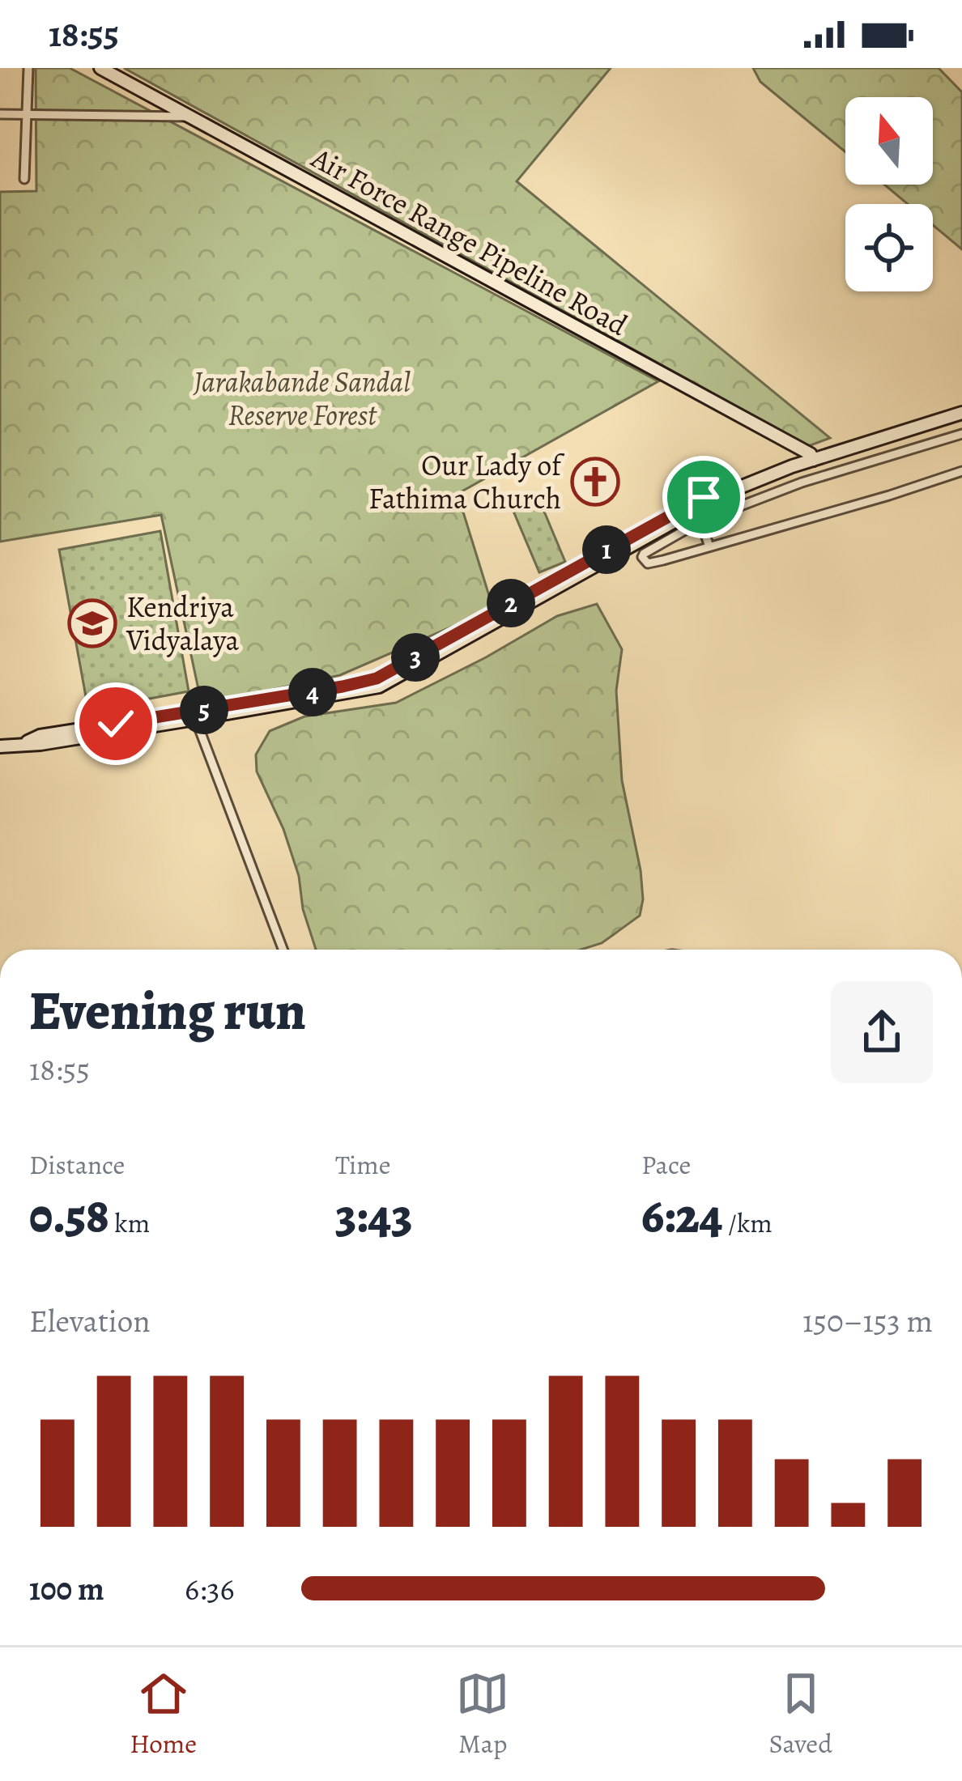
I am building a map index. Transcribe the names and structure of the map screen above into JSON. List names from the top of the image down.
{
  "streets": {
    "main road": ["Air Force Range Pipeline Road"]
  },
  "parks": ["Jarakabande Sandal Reserve Forest"],
  "places": {
    "church": ["Our Lady of Fathima Church"],
    "school or university": ["Kendriya Vidyalaya"]
  },
  "north": "top",
  "page": {
    "status": "18:55",
    "pins": [
      "1",
      "2",
      "3",
      "4",
      "5"
    ],
    "heading": ["Evening run", "18:55"],
    "stats": [
      ["Distance", "0.58 km"],
      ["Time", "3:43"],
      ["Pace", "6:24 /km"]
    ],
    "chart": ["Elevation", "150–153 m"],
    "list": [
      {
        "name": "100 m",
        "note": "6:36"
      }
    ],
    "tabs": ["Home", "Map", "Saved"]
  }
}
